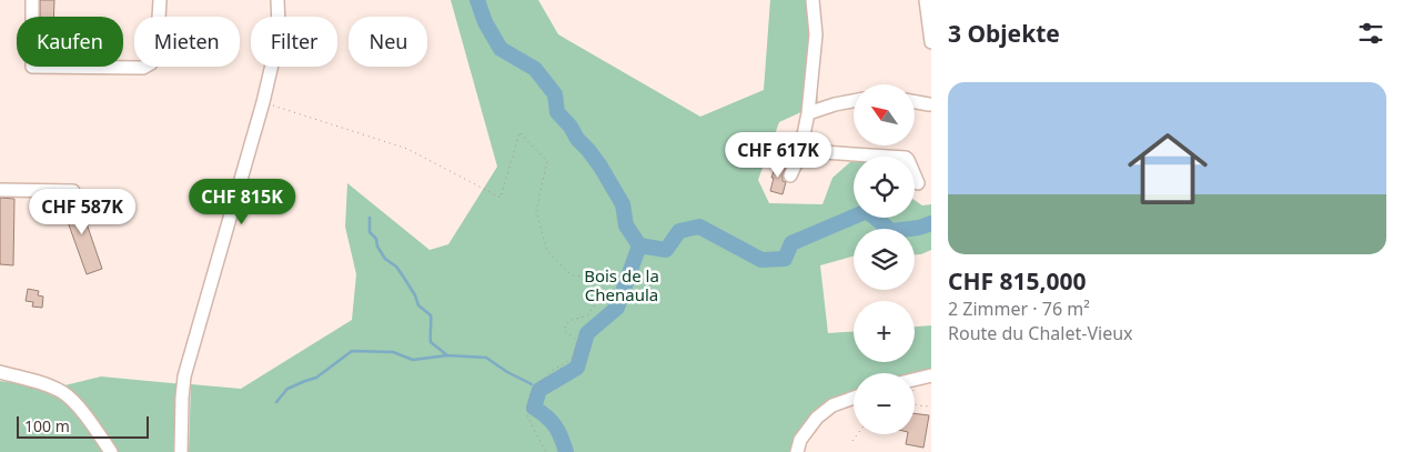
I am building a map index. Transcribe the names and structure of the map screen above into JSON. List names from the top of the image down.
{
  "parks": ["Bois de la Chenaula"],
  "scale_bar": "100 m",
  "north": "top left",
  "page": {
    "heading": "3 Objekte",
    "chip": [
      "Kaufen",
      "Mieten",
      "Filter",
      "Neu"
    ],
    "list": [
      {
        "name": "CHF 815,000",
        "note": "2 Zimmer · 76 m² · Route du Chalet-Vieux"
      }
    ],
    "map_buttons": ["+", "−"],
    "price": ["CHF 617K", "CHF 815K", "CHF 587K"],
    "scale": "100 m"
  }
}
